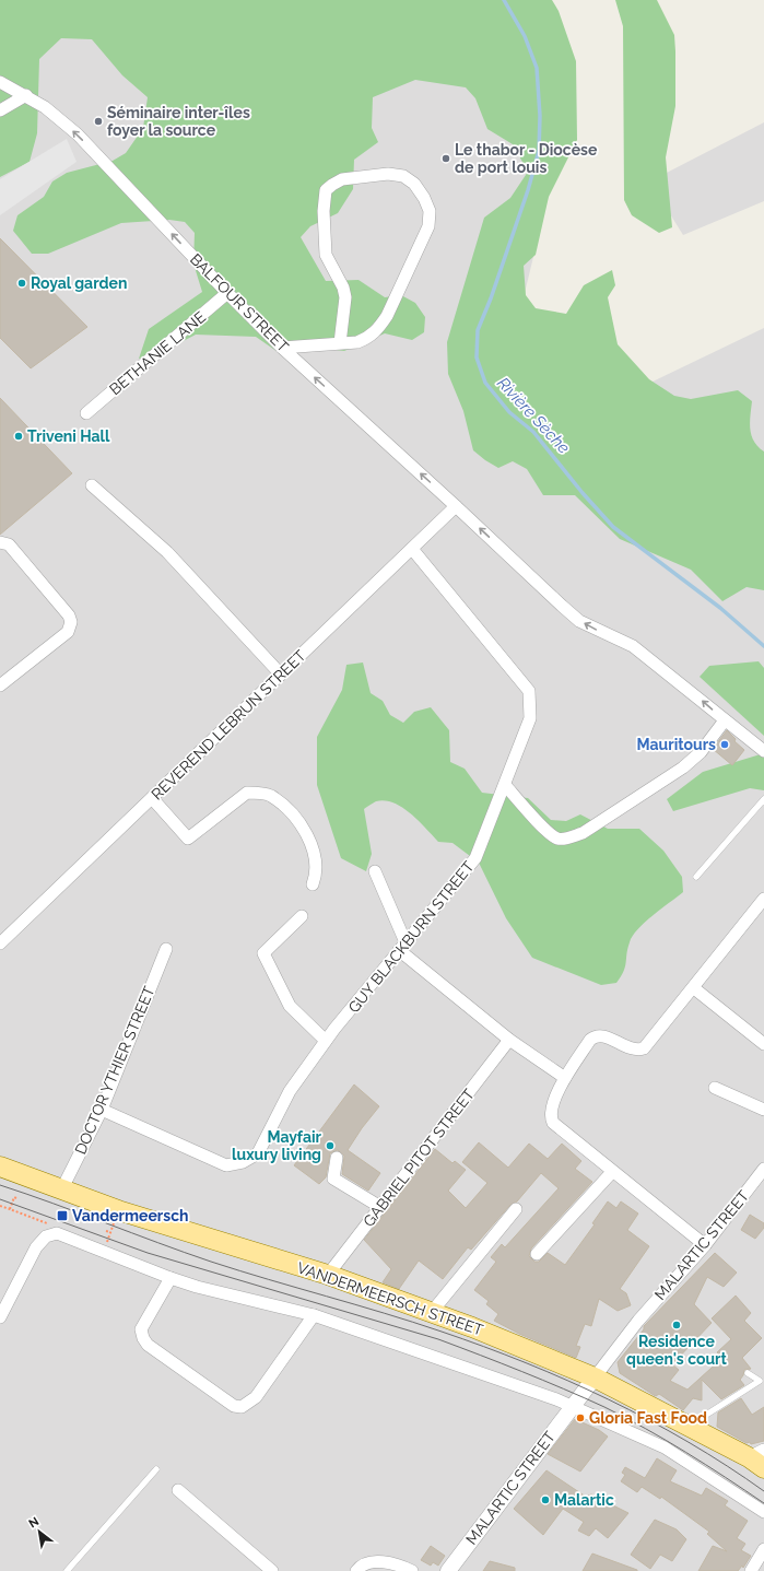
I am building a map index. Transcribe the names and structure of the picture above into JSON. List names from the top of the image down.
{
  "streets": {
    "main road": ["VANDERMEERSCH STREET"],
    "street": [
      "BALFOUR STREET",
      "BETHANIE LANE",
      "REVEREND LEBRUN STREET",
      "GUY BLACKBURN STREET",
      "DOCTOR YTHIER STREET",
      "GABRIEL PITOT STREET",
      "MALARTIC STREET"
    ]
  },
  "crossings": [
    ["BALFOUR STREET", "BETHANIE LANE"],
    ["BALFOUR STREET", "REVEREND LEBRUN STREET"],
    ["REVEREND LEBRUN STREET", "GUY BLACKBURN STREET"],
    ["GUY BLACKBURN STREET", "DOCTOR YTHIER STREET"],
    ["DOCTOR YTHIER STREET", "VANDERMEERSCH STREET"],
    ["GABRIEL PITOT STREET", "VANDERMEERSCH STREET"],
    ["MALARTIC STREET", "VANDERMEERSCH STREET"]
  ],
  "one_way": ["BALFOUR STREET"],
  "water": ["Rivière Sèche"],
  "places": {
    "other": [
      "Séminaire inter-îles foyer la source",
      "Le thabor - Diocèse de port louis",
      "Royal garden",
      "Triveni Hall",
      "Mauritours",
      "Mayfair luxury living",
      "Residence queen's court",
      "Gloria Fast Food",
      "Malartic"
    ],
    "transit": ["Vandermeersch"]
  },
  "north": "top left"
}
